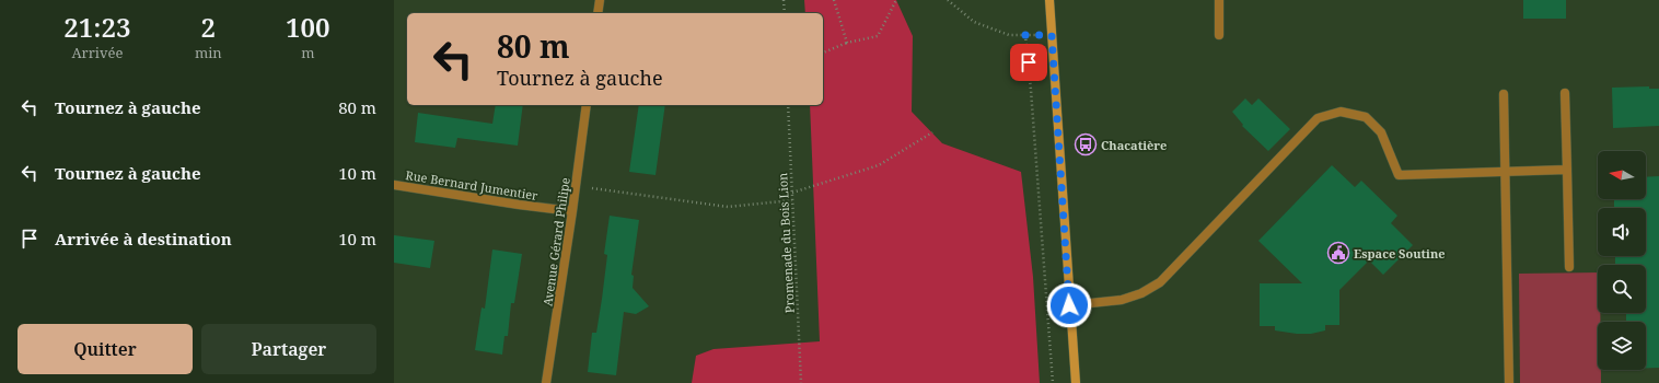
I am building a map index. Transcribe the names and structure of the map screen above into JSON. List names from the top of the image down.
{
  "streets": {
    "street": ["Rue Bernard Jumentier", "Avenue Gérard Philipe"],
    "path": ["Promenade du Bois Lion"]
  },
  "crossings": [
    ["Rue Bernard Jumentier", "Avenue Gérard Philipe"]
  ],
  "places": {
    "bus stop": ["Chacatière"],
    "public building": ["Espace Soutine"]
  },
  "north": "left",
  "page": {
    "eta": [
      "21:23",
      "Arrivée",
      "2",
      "min",
      "100",
      "m"
    ],
    "turn": ["80 m", "Tournez à gauche"],
    "list": [
      {
        "name": "Tournez à gauche",
        "value": "80 m"
      },
      {
        "name": "Tournez à gauche",
        "value": "10 m"
      },
      {
        "name": "Arrivée à destination",
        "value": "10 m"
      }
    ],
    "buttons": ["Quitter", "Partager"]
  }
}
